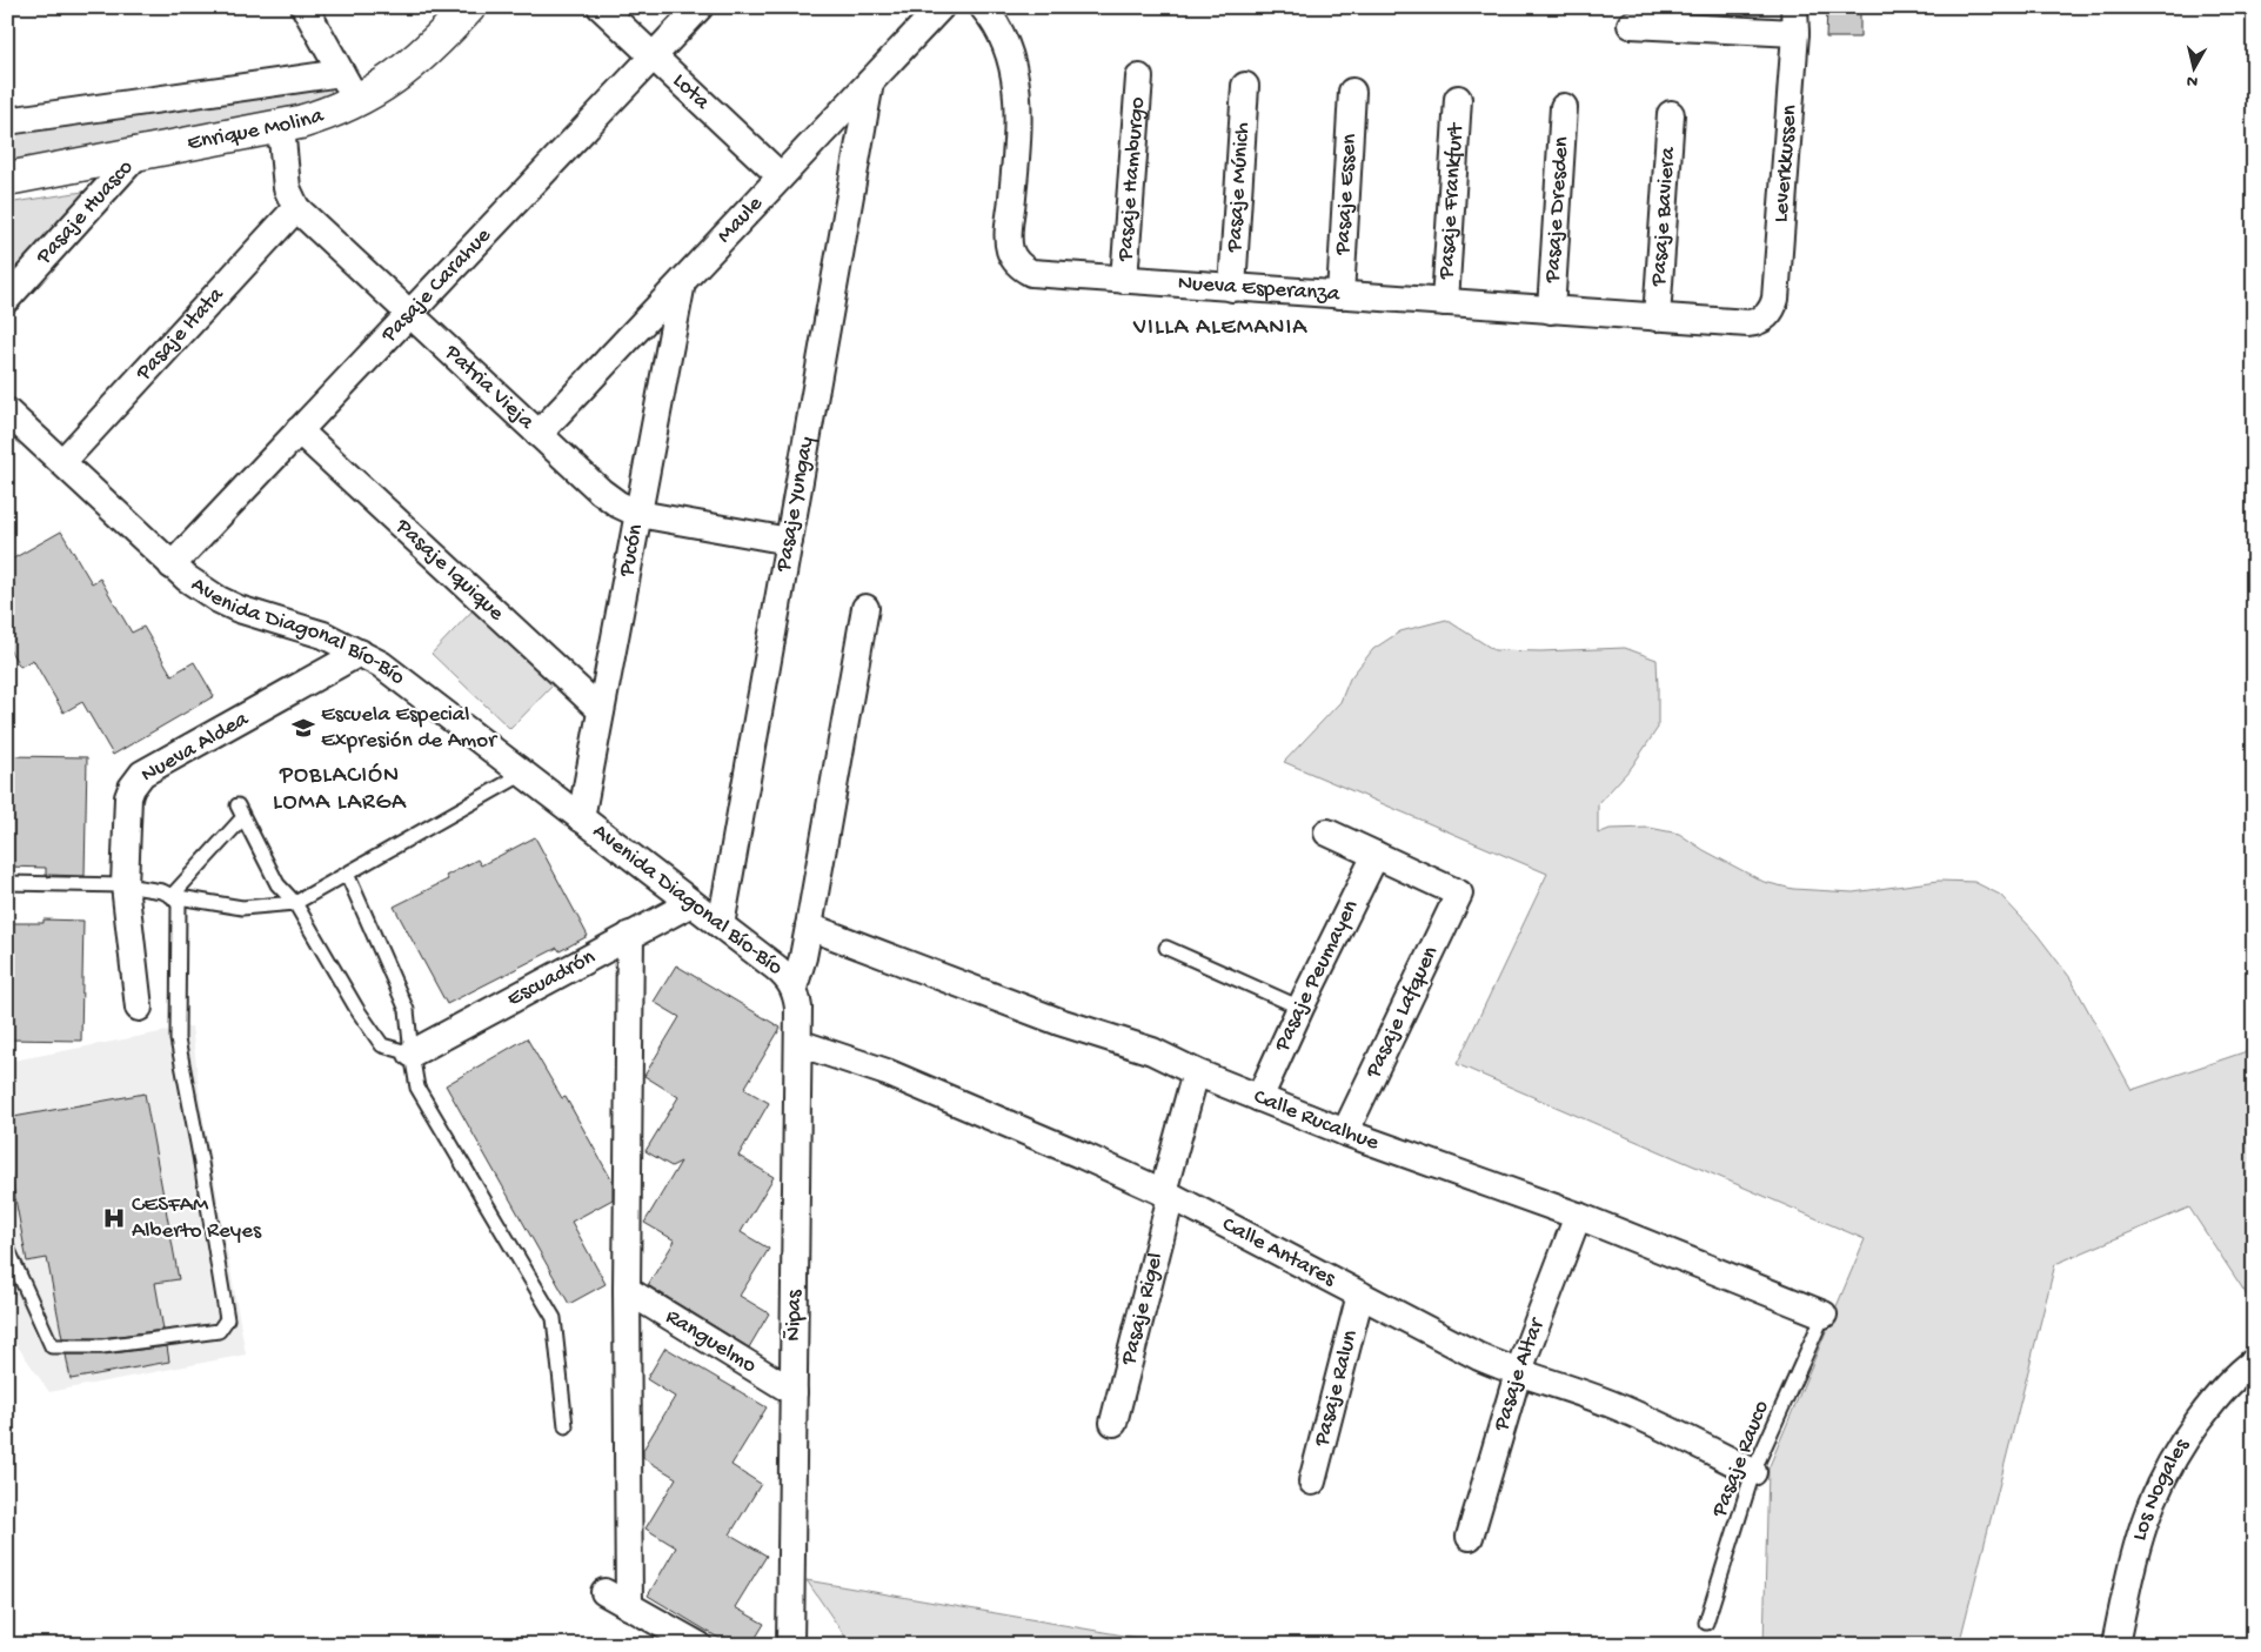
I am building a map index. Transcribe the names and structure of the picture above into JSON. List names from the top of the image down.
{
  "streets": {
    "main road": ["Enrique Molina"],
    "street": [
      "Lota",
      "Leverkkussen",
      "Pasaje Hamburgo",
      "Pasaje Múnich",
      "Pasaje Essen",
      "Pasaje Frankfurt",
      "Pasaje Dresden",
      "Pasaje Huasco",
      "Pasaje Baviera",
      "Maule",
      "Pasaje Carahue",
      "Nueva Esperanza",
      "Pasaje Itata",
      "Patria Vieja",
      "Pasaje Yungay",
      "Pucón",
      "Pasaje Iquique",
      "Avenida Diagonal Bío-Bío",
      "Nueva Aldea",
      "Pasaje Peumayen",
      "Escuadrón",
      "Pasaje Lafquen",
      "Calle Rucalhue",
      "Calle Antares",
      "Pasaje Rigel",
      "Ñipas",
      "Ranguelmo",
      "Pasaje Altar",
      "Pasaje Ralun",
      "Los Nogales"
    ],
    "lane": ["Pasaje Rauco"]
  },
  "crossings": [
    ["Lota", "Maule"],
    ["Lota", "Pasaje Carahue"],
    ["Enrique Molina", "Pasaje Huasco"],
    ["Enrique Molina", "Patria Vieja"],
    ["Leverkkussen", "Nueva Esperanza"],
    ["Pasaje Hamburgo", "Nueva Esperanza"],
    ["Pasaje Múnich", "Nueva Esperanza"],
    ["Pasaje Essen", "Nueva Esperanza"],
    ["Pasaje Frankfurt", "Nueva Esperanza"],
    ["Pasaje Dresden", "Nueva Esperanza"],
    ["Pasaje Baviera", "Nueva Esperanza"],
    ["Maule", "Patria Vieja"],
    ["Maule", "Pasaje Yungay"],
    ["Maule", "Pucón"],
    ["Pasaje Carahue", "Patria Vieja"],
    ["Pasaje Carahue", "Pasaje Iquique"],
    ["Pasaje Carahue", "Avenida Diagonal Bío-Bío"],
    ["Pasaje Itata", "Patria Vieja"],
    ["Pasaje Itata", "Avenida Diagonal Bío-Bío"],
    ["Patria Vieja", "Pasaje Yungay"],
    ["Patria Vieja", "Pucón"],
    ["Pasaje Yungay", "Avenida Diagonal Bío-Bío"],
    ["Pucón", "Pasaje Iquique"],
    ["Pucón", "Avenida Diagonal Bío-Bío"],
    ["Avenida Diagonal Bío-Bío", "Nueva Aldea"],
    ["Avenida Diagonal Bío-Bío", "Escuadrón"],
    ["Avenida Diagonal Bío-Bío", "Ñipas"],
    ["Pasaje Peumayen", "Pasaje Lafquen"],
    ["Pasaje Peumayen", "Calle Rucalhue"],
    ["Pasaje Lafquen", "Calle Rucalhue"],
    ["Calle Rucalhue", "Pasaje Altar"],
    ["Calle Rucalhue", "Pasaje Rauco"],
    ["Calle Antares", "Pasaje Rigel"],
    ["Calle Antares", "Ñipas"],
    ["Calle Antares", "Pasaje Altar"],
    ["Calle Antares", "Pasaje Ralun"],
    ["Calle Antares", "Pasaje Rauco"],
    ["Ñipas", "Ranguelmo"]
  ],
  "districts": ["VILLA ALEMANIA", "POBLACIÓN LOMA LARGA"],
  "places": {
    "school or university": ["Escuela Especial Expresión de Amor"],
    "hospital": ["CESFAM Alberto Reyes"]
  },
  "north": "bottom"
}
